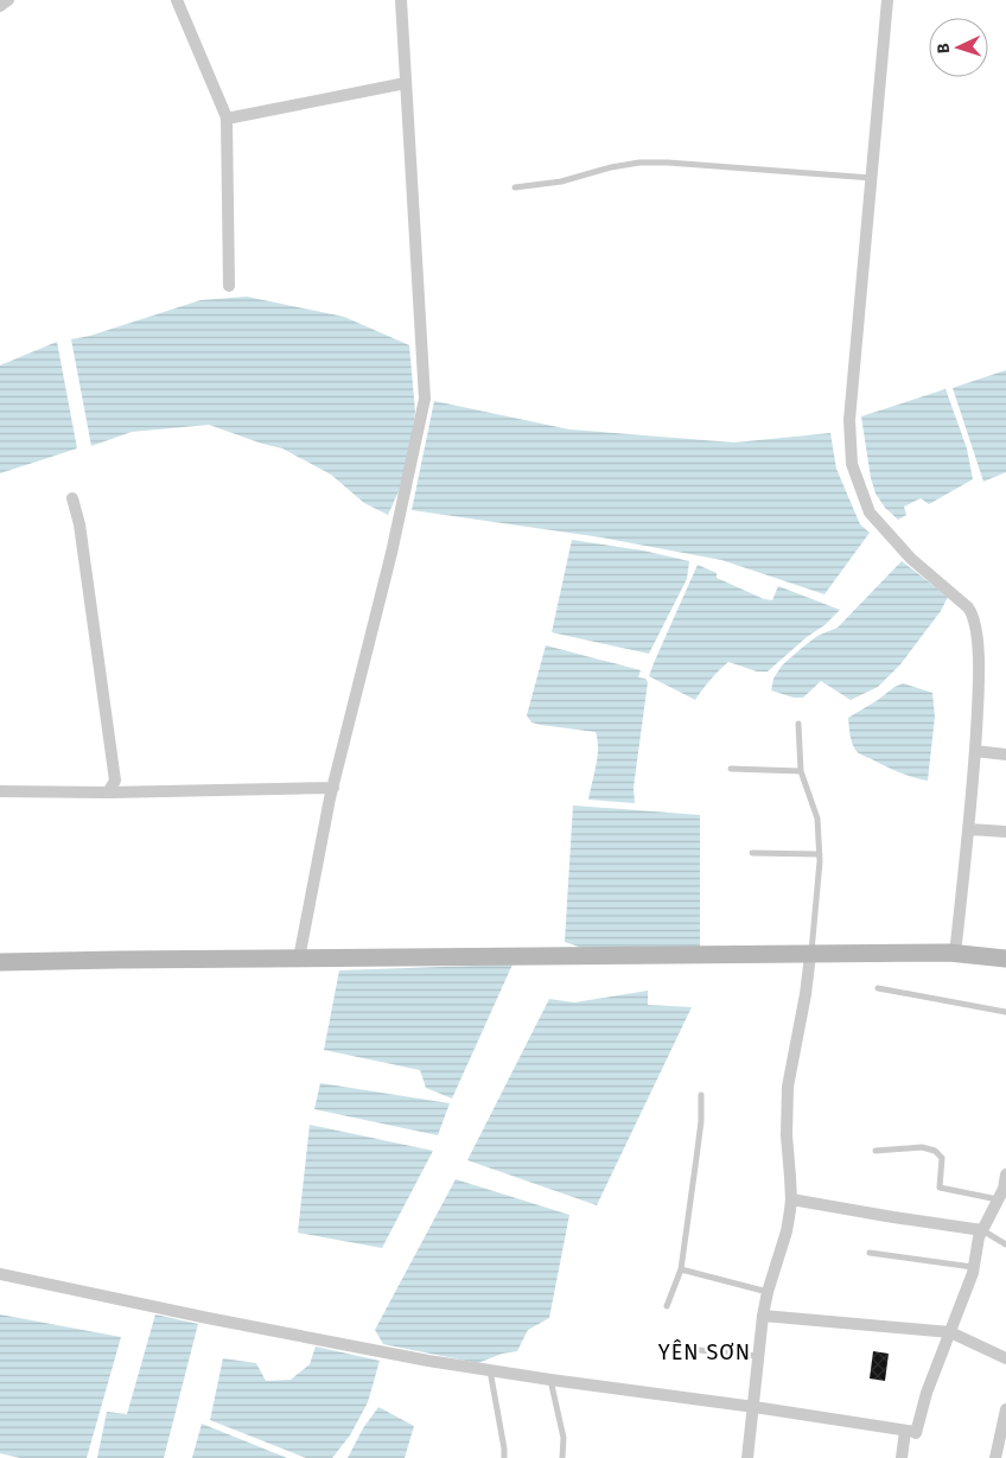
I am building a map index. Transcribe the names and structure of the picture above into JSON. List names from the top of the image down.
{
  "districts": ["YÊN SƠN"],
  "north": "left"
}
